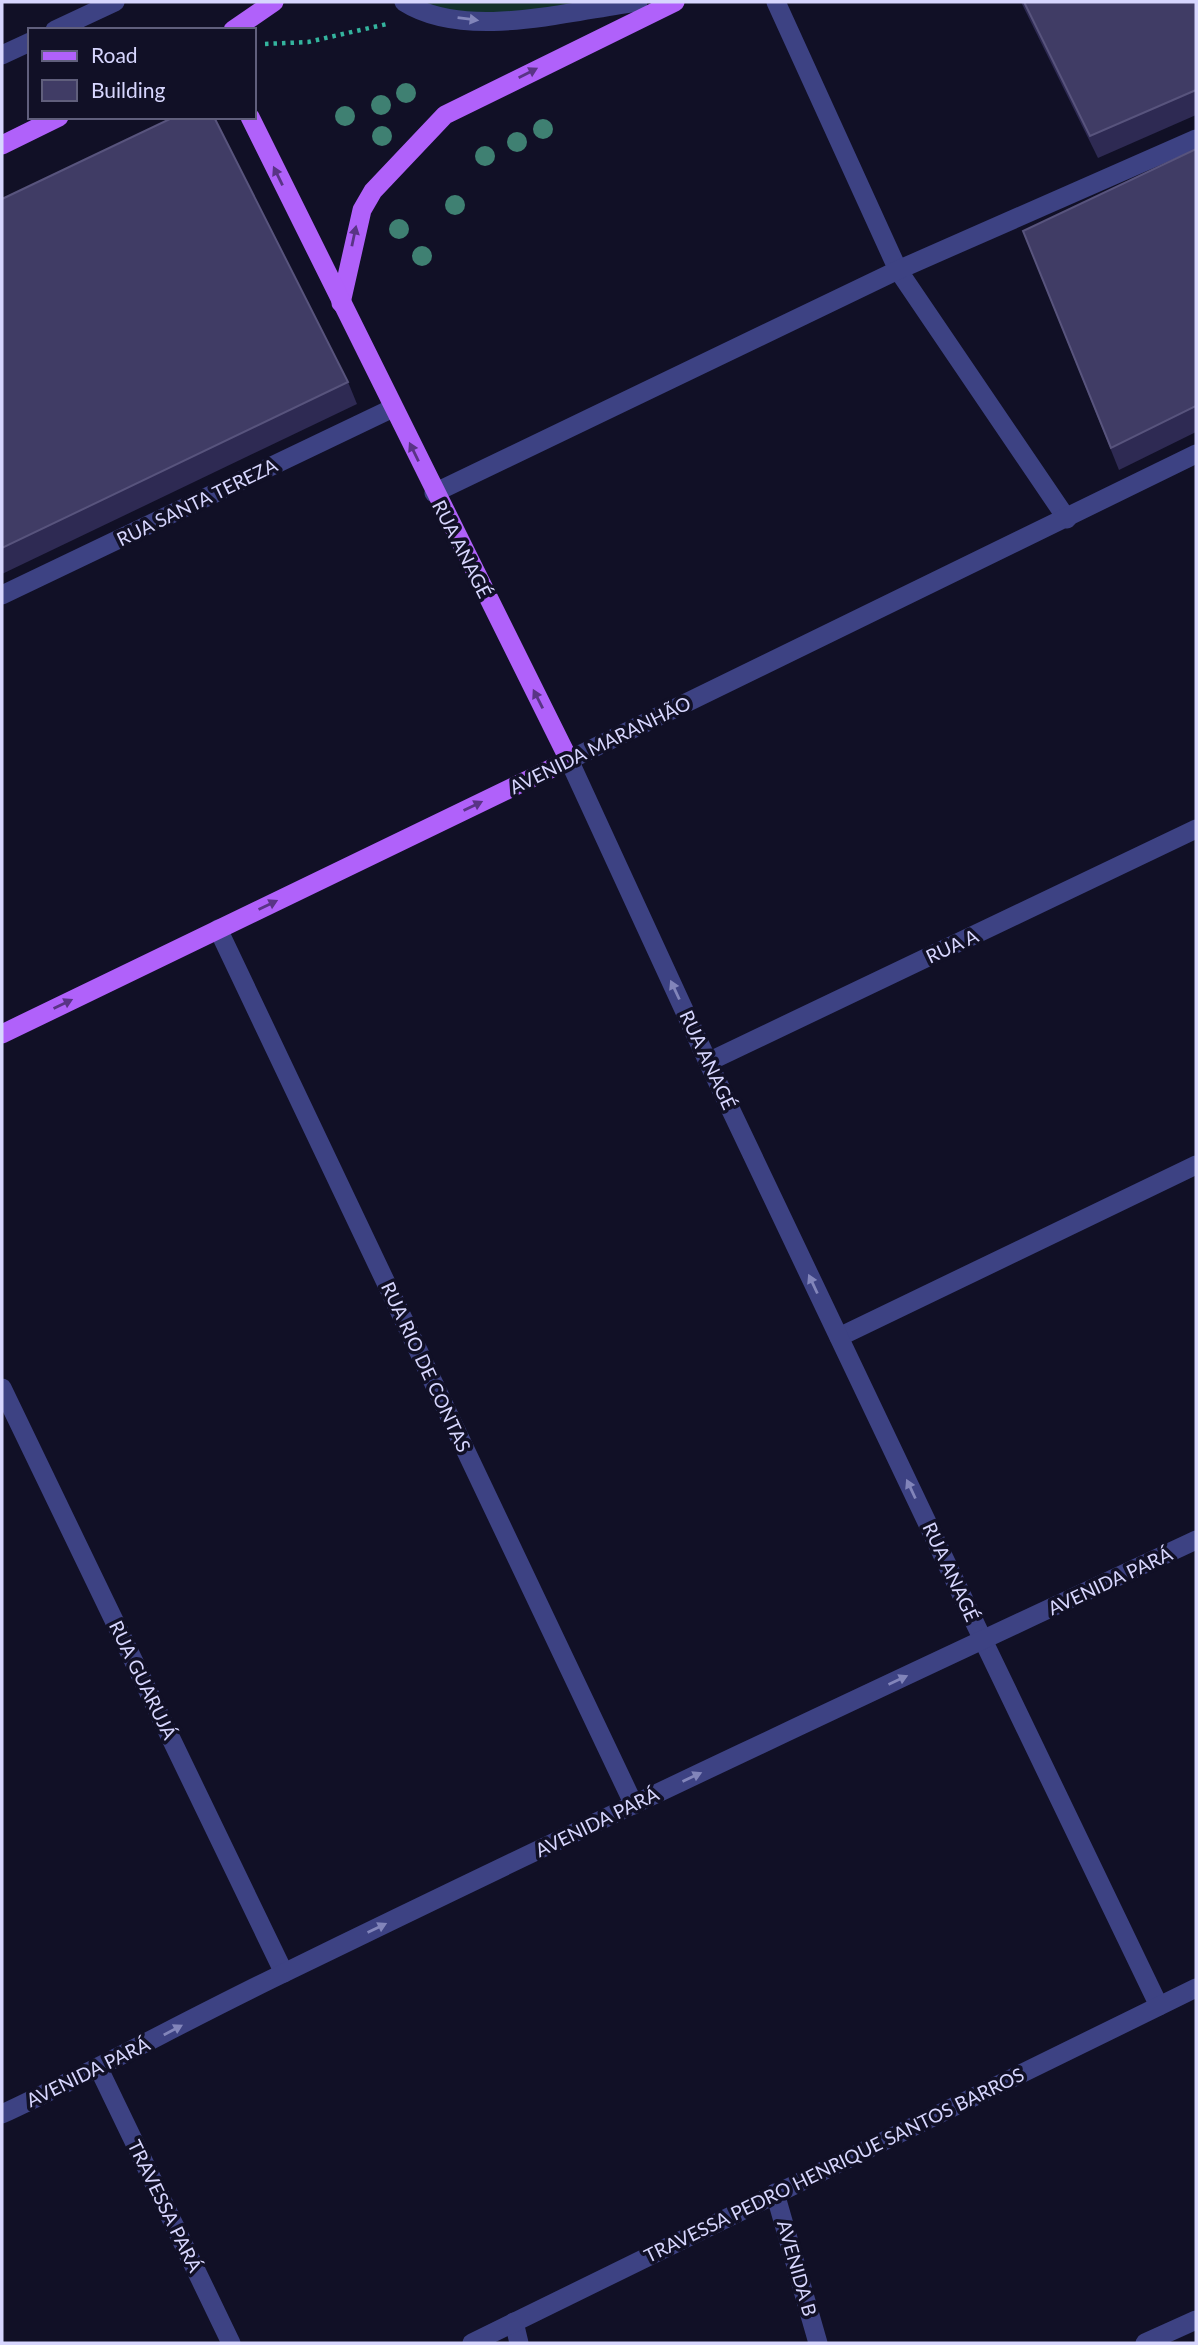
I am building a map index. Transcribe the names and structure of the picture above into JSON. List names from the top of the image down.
{
  "streets": {
    "main road": ["RUA ANAGÉ", "AVENIDA MARANHÃO"],
    "street": [
      "RUA SANTA TEREZA",
      "RUA A",
      "RUA RIO DE CONTAS",
      "AVENIDA PARÁ",
      "RUA GUARUJÁ",
      "TRAVESSA PEDRO HENRIQUE SANTOS BARROS",
      "TRAVESSA PARÁ",
      "AVENIDA B"
    ]
  },
  "crossings": [
    ["RUA SANTA TEREZA", "RUA ANAGÉ"],
    ["RUA ANAGÉ", "AVENIDA MARANHÃO"],
    ["RUA ANAGÉ", "RUA A"],
    ["RUA ANAGÉ", "AVENIDA PARÁ"],
    ["RUA ANAGÉ", "TRAVESSA PEDRO HENRIQUE SANTOS BARROS"],
    ["AVENIDA MARANHÃO", "RUA RIO DE CONTAS"],
    ["RUA RIO DE CONTAS", "AVENIDA PARÁ"],
    ["AVENIDA PARÁ", "RUA GUARUJÁ"],
    ["AVENIDA PARÁ", "TRAVESSA PARÁ"],
    ["TRAVESSA PEDRO HENRIQUE SANTOS BARROS", "AVENIDA B"]
  ],
  "one_way": ["RUA ANAGÉ", "AVENIDA MARANHÃO", "AVENIDA PARÁ"],
  "legend": ["Road", "Building"]
}
